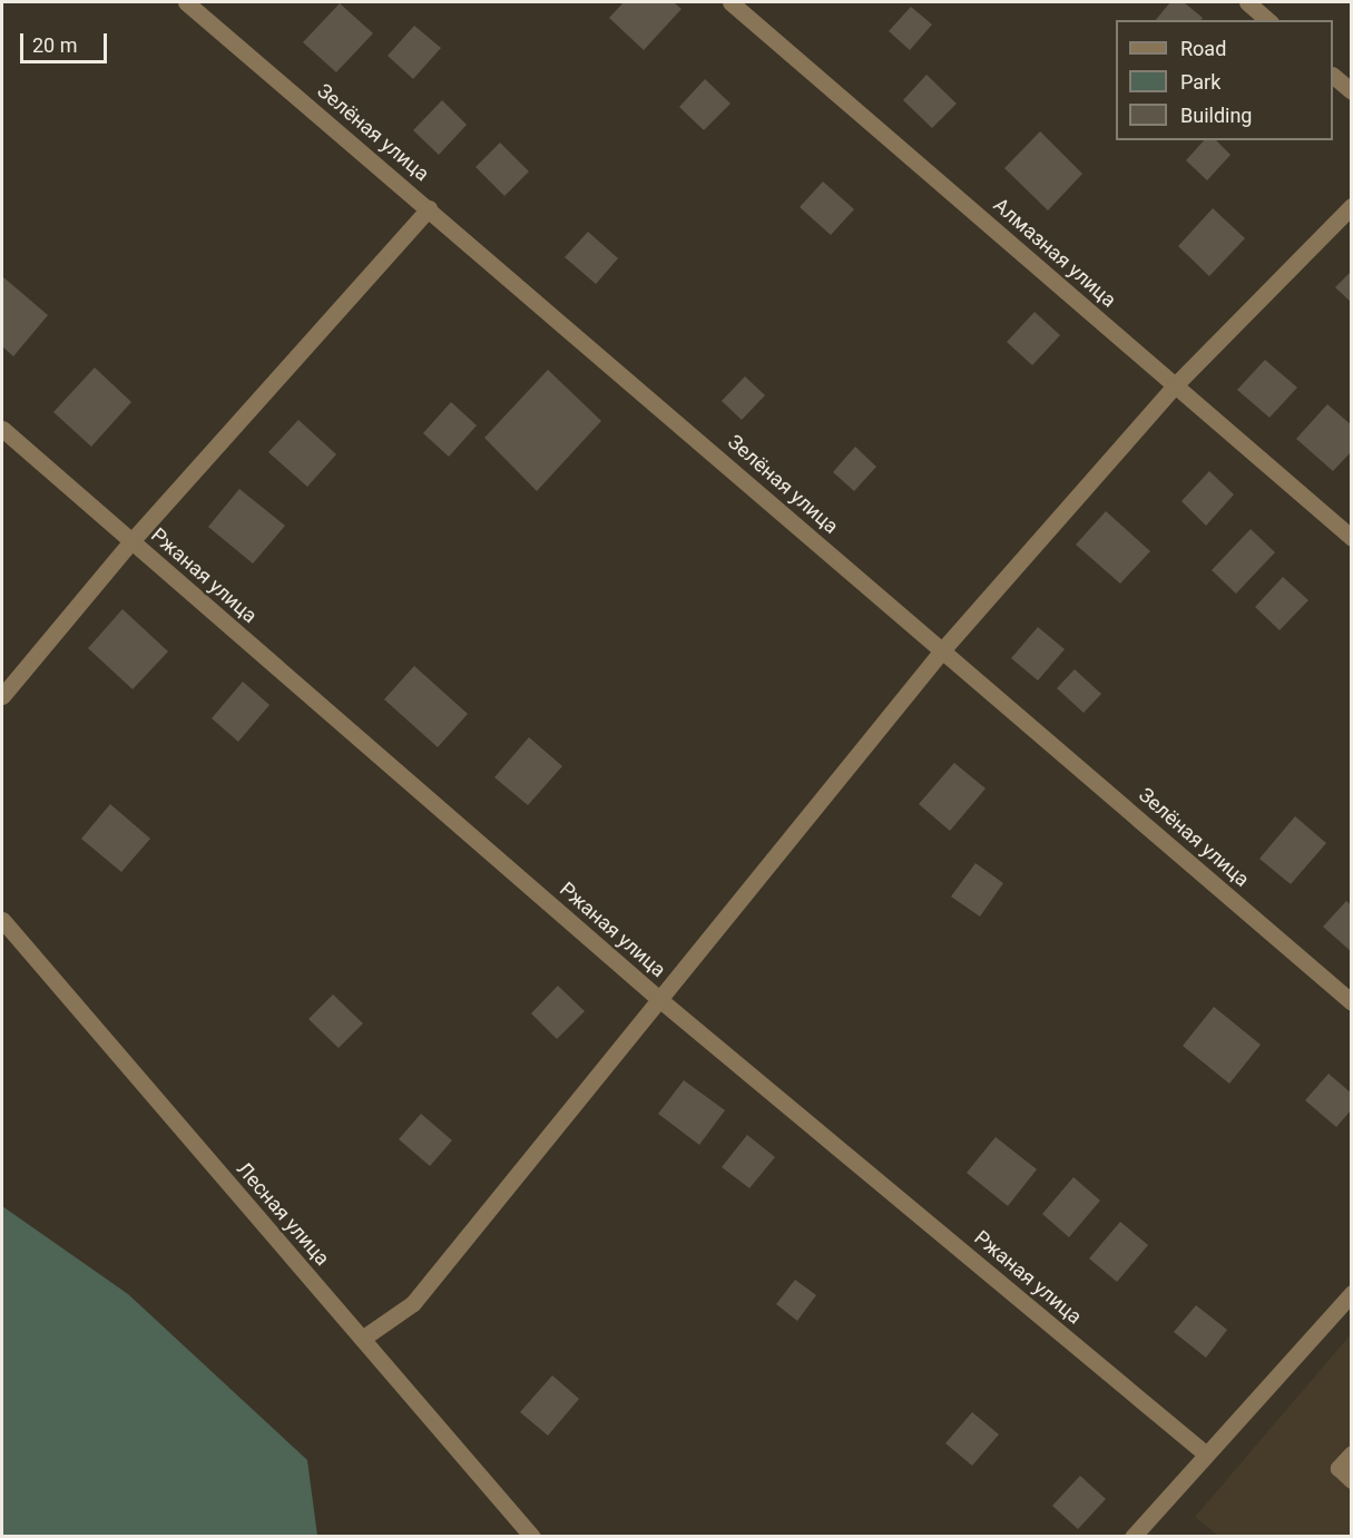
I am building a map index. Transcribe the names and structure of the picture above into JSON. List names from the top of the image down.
{
  "streets": {
    "street": [
      "Зелёная улица",
      "Алмазная улица",
      "Ржаная улица",
      "Лесная улица"
    ]
  },
  "legend": ["Road", "Park", "Building"],
  "scale_bar": "20 m"
}
